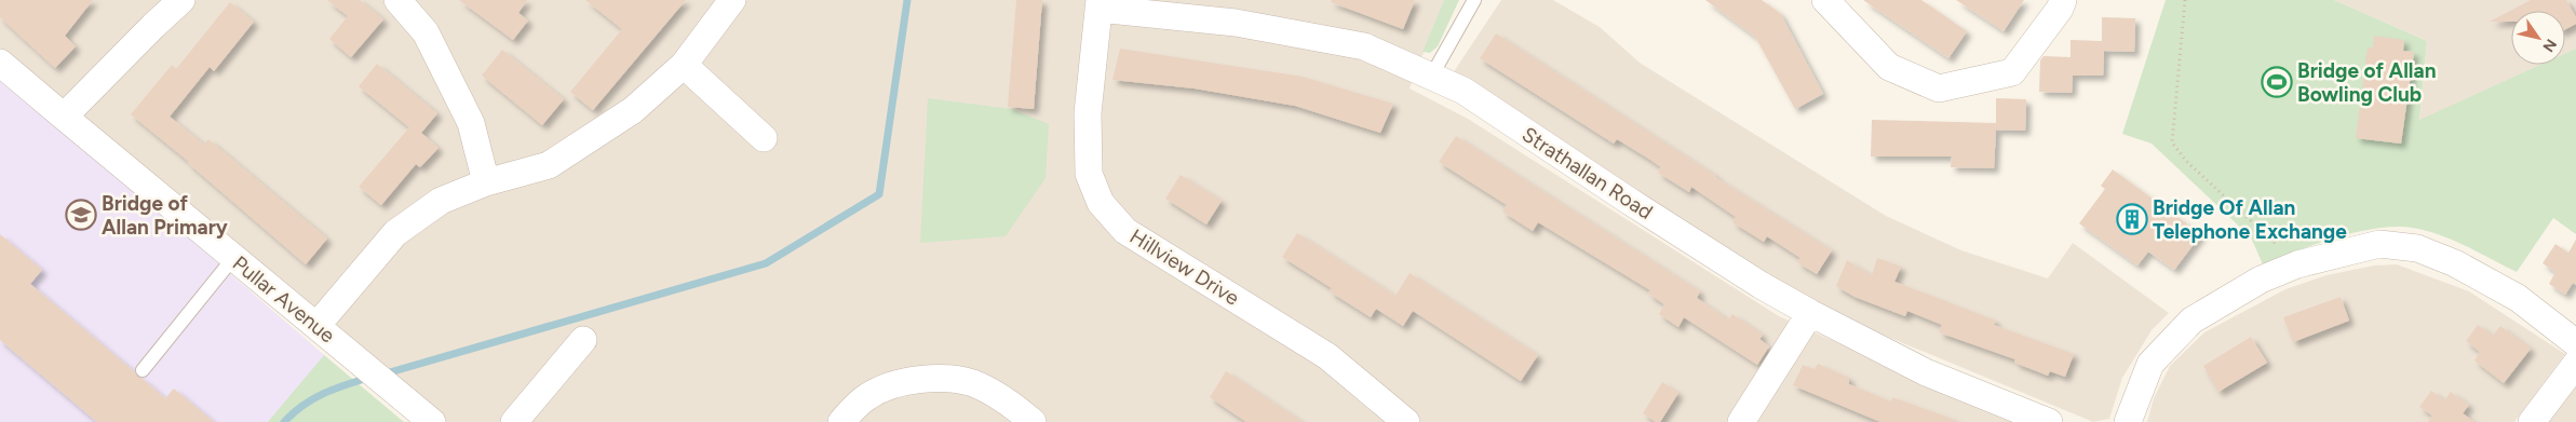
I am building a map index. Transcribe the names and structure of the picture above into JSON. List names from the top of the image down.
{
  "streets": {
    "street": ["Strathallan Road", "Hillview Drive", "Pullar Avenue"]
  },
  "crossings": [
    ["Strathallan Road", "Hillview Drive"]
  ],
  "places": {
    "sports": ["Bridge of Allan Bowling Club"],
    "school or university": ["Bridge of Allan Primary"],
    "building": ["Bridge Of Allan Telephone Exchange"]
  },
  "north": "bottom right"
}
